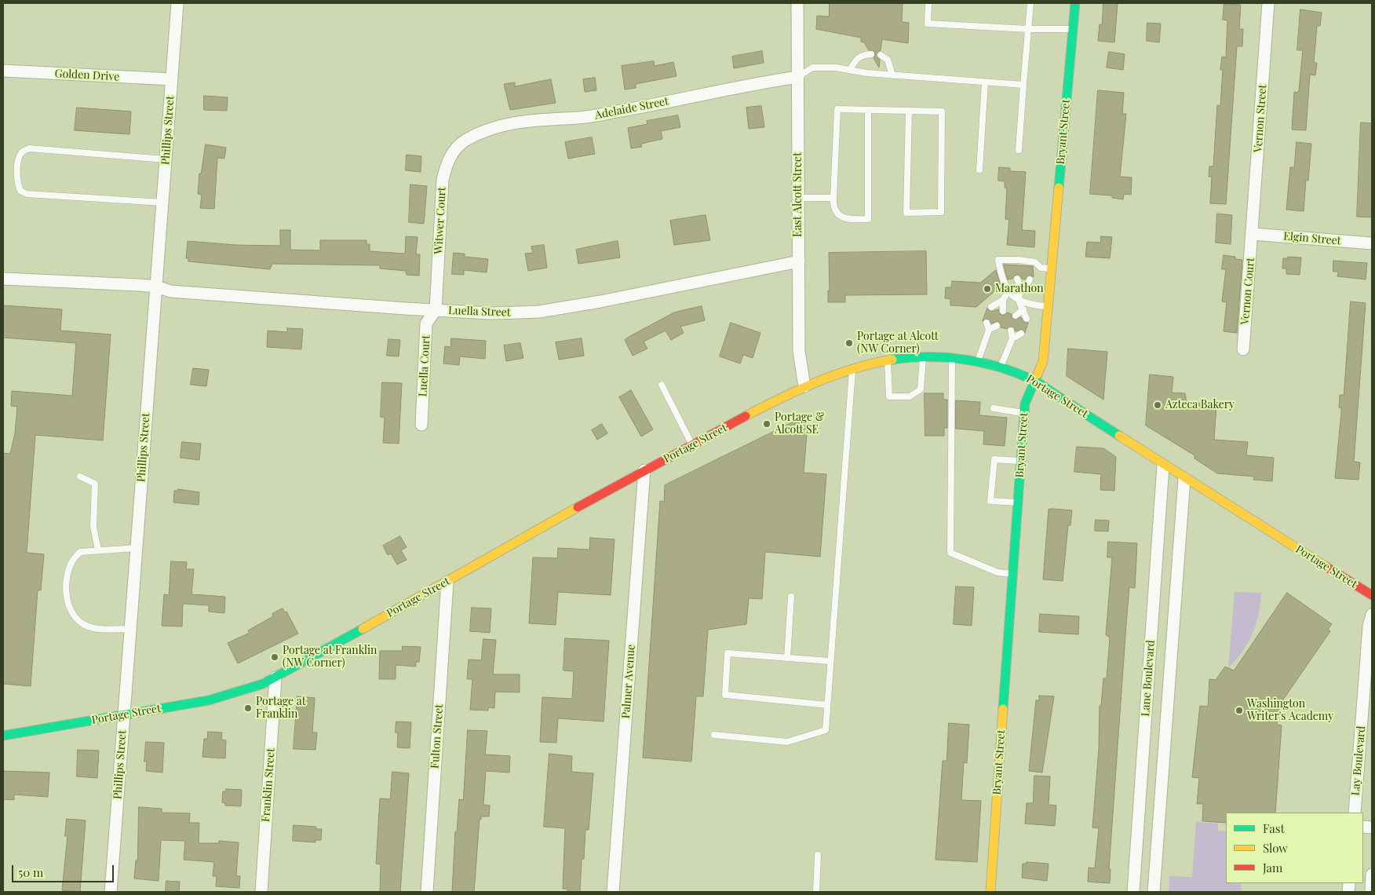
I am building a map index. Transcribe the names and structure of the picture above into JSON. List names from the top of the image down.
{
  "streets": {
    "main road": ["Bryant Street", "Portage Street"],
    "street": [
      "Golden Drive",
      "Adelaide Street",
      "Vernon Street",
      "Phillips Street",
      "East Alcott Street",
      "Witwer Court",
      "Elgin Street",
      "Vernon Court",
      "Luella Street",
      "Luella Court",
      "Lane Boulevard",
      "Palmer Avenue",
      "Fulton Street",
      "Lay Boulevard",
      "Franklin Street"
    ]
  },
  "crossings": [
    ["Golden Drive", "Phillips Street"],
    ["Adelaide Street", "East Alcott Street"],
    ["Adelaide Street", "Witwer Court"],
    ["Vernon Street", "Elgin Street"],
    ["Vernon Street", "Vernon Court"],
    ["Phillips Street", "Luella Street"],
    ["Phillips Street", "Portage Street"],
    ["Bryant Street", "Portage Street"],
    ["East Alcott Street", "Luella Street"],
    ["East Alcott Street", "Portage Street"],
    ["Witwer Court", "Luella Street"],
    ["Witwer Court", "Luella Court"],
    ["Elgin Street", "Vernon Court"],
    ["Luella Street", "Luella Court"],
    ["Portage Street", "Lane Boulevard"],
    ["Portage Street", "Palmer Avenue"],
    ["Portage Street", "Fulton Street"],
    ["Portage Street", "Franklin Street"]
  ],
  "places": [
    "Marathon",
    "Portage at Alcott (NW Corner)",
    "Azteca Bakery",
    "Portage & Alcott SE",
    "Portage at Franklin (NW Corner)",
    "Portage at Franklin",
    "Washington Writer's Academy"
  ],
  "legend": ["Fast", "Slow", "Jam"],
  "scale_bar": "50 m"
}
